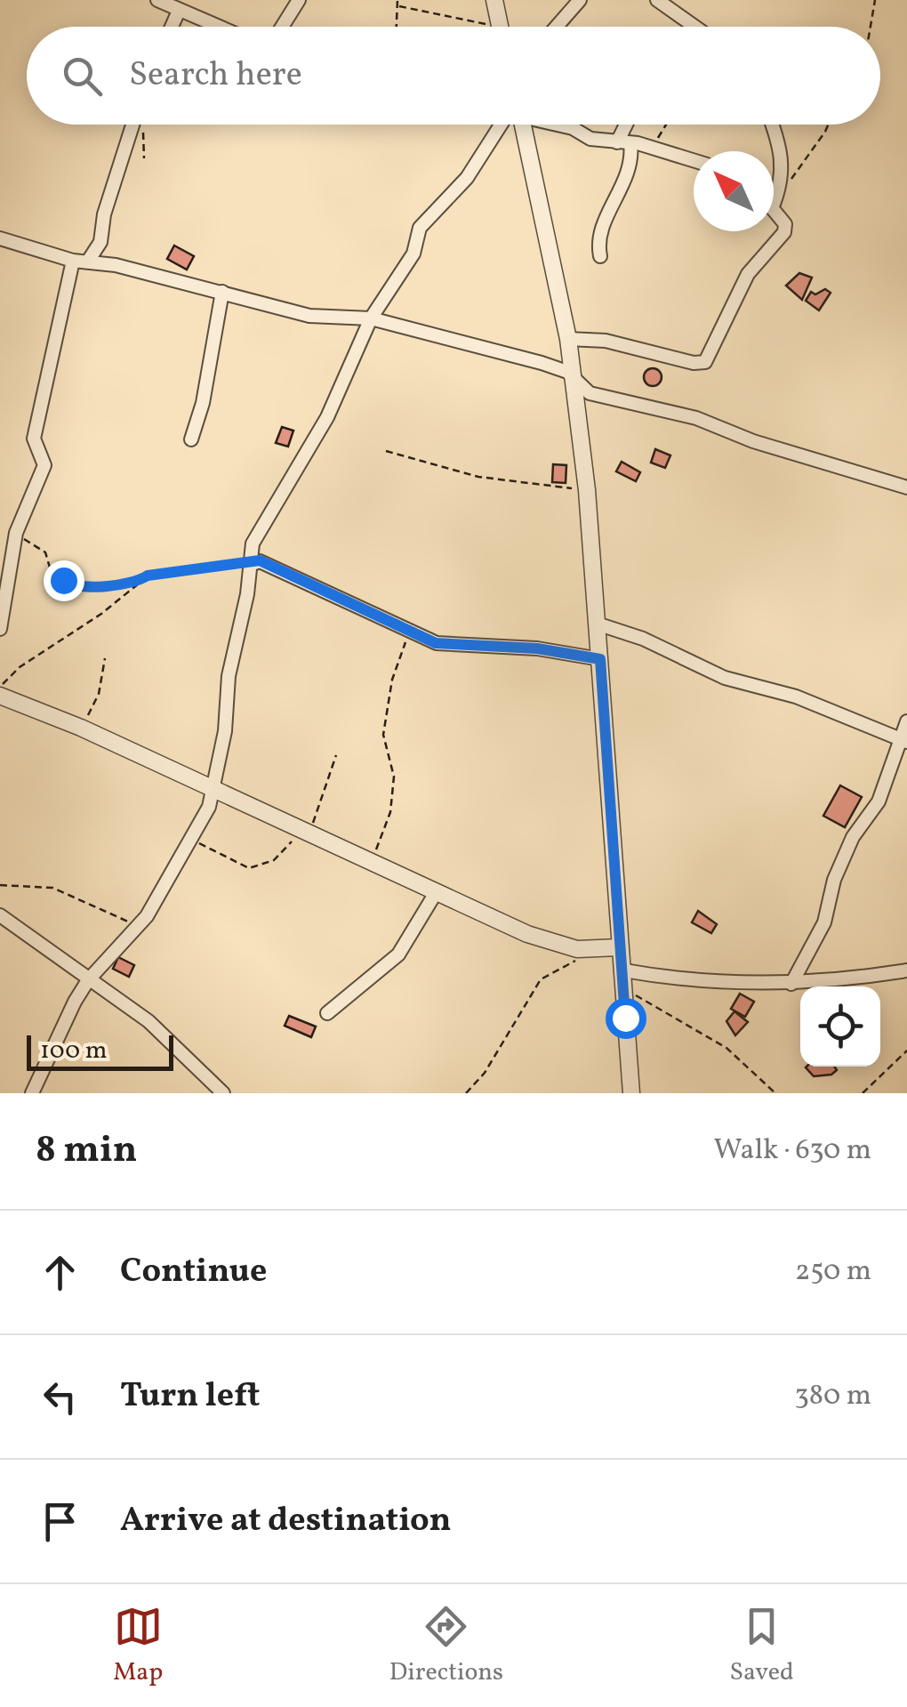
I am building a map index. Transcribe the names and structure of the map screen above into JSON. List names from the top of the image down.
{
  "scale_bar": "100 m",
  "north": "top left",
  "page": {
    "search": "Search here",
    "scale": "100 m",
    "heading": ["8 min", "Walk · 630 m"],
    "list": [
      ["Continue", "250 m"],
      ["Turn left", "380 m"],
      "Arrive at destination"
    ],
    "nav": ["Map", "Directions", "Saved"]
  }
}
